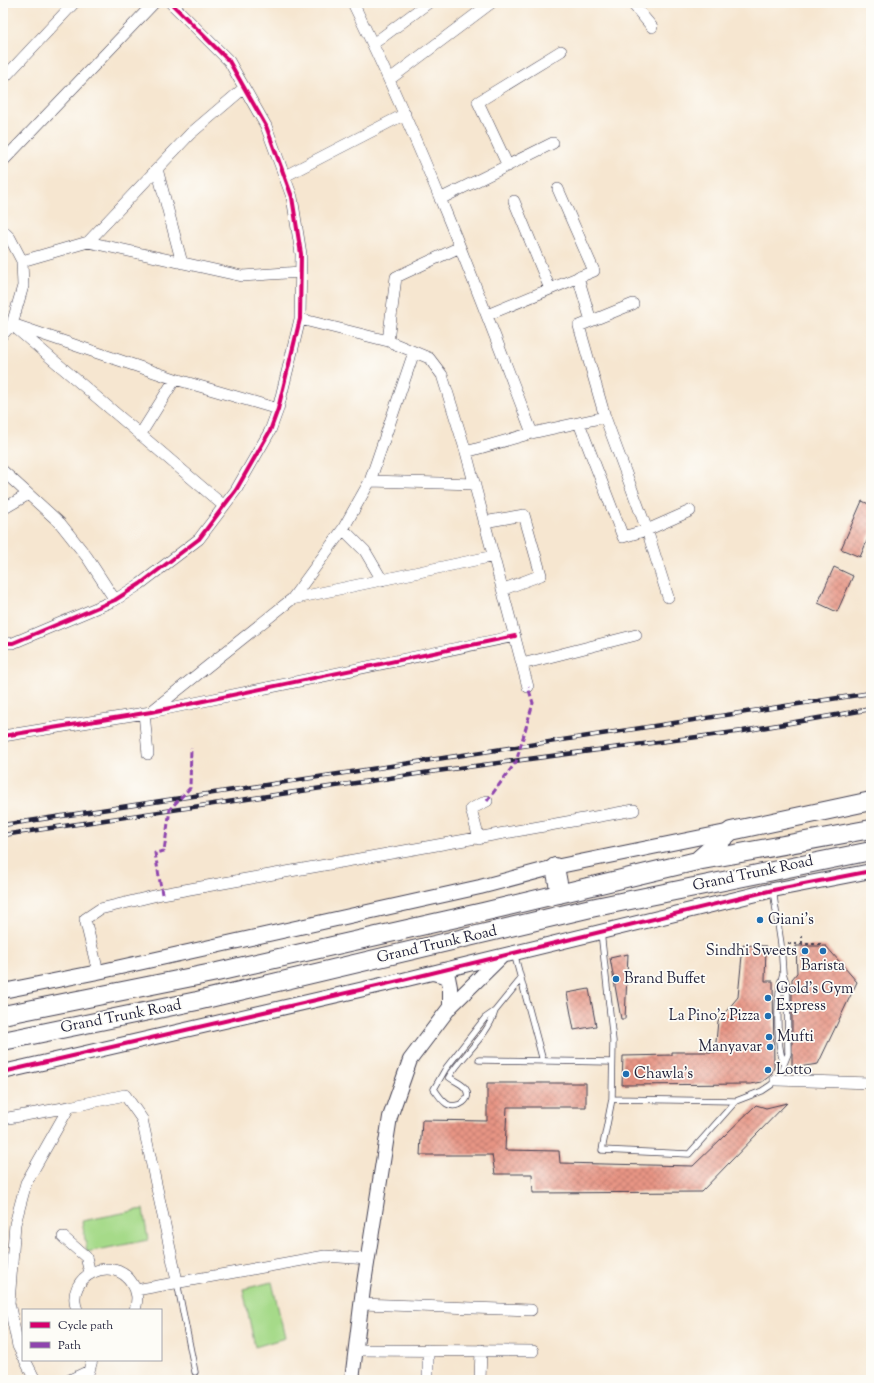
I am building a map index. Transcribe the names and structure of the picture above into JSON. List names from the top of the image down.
{
  "streets": {
    "highway": ["Grand Trunk Road"]
  },
  "places": [
    "Giani's",
    "Sindhi Sweets",
    "Barista",
    "Brand Buffet",
    "Gold's Gym Express",
    "La Pino'z Pizza",
    "Mufti",
    "Manyavar",
    "Lotto",
    "Chawla's"
  ],
  "legend": ["Cycle path", "Path"]
}
